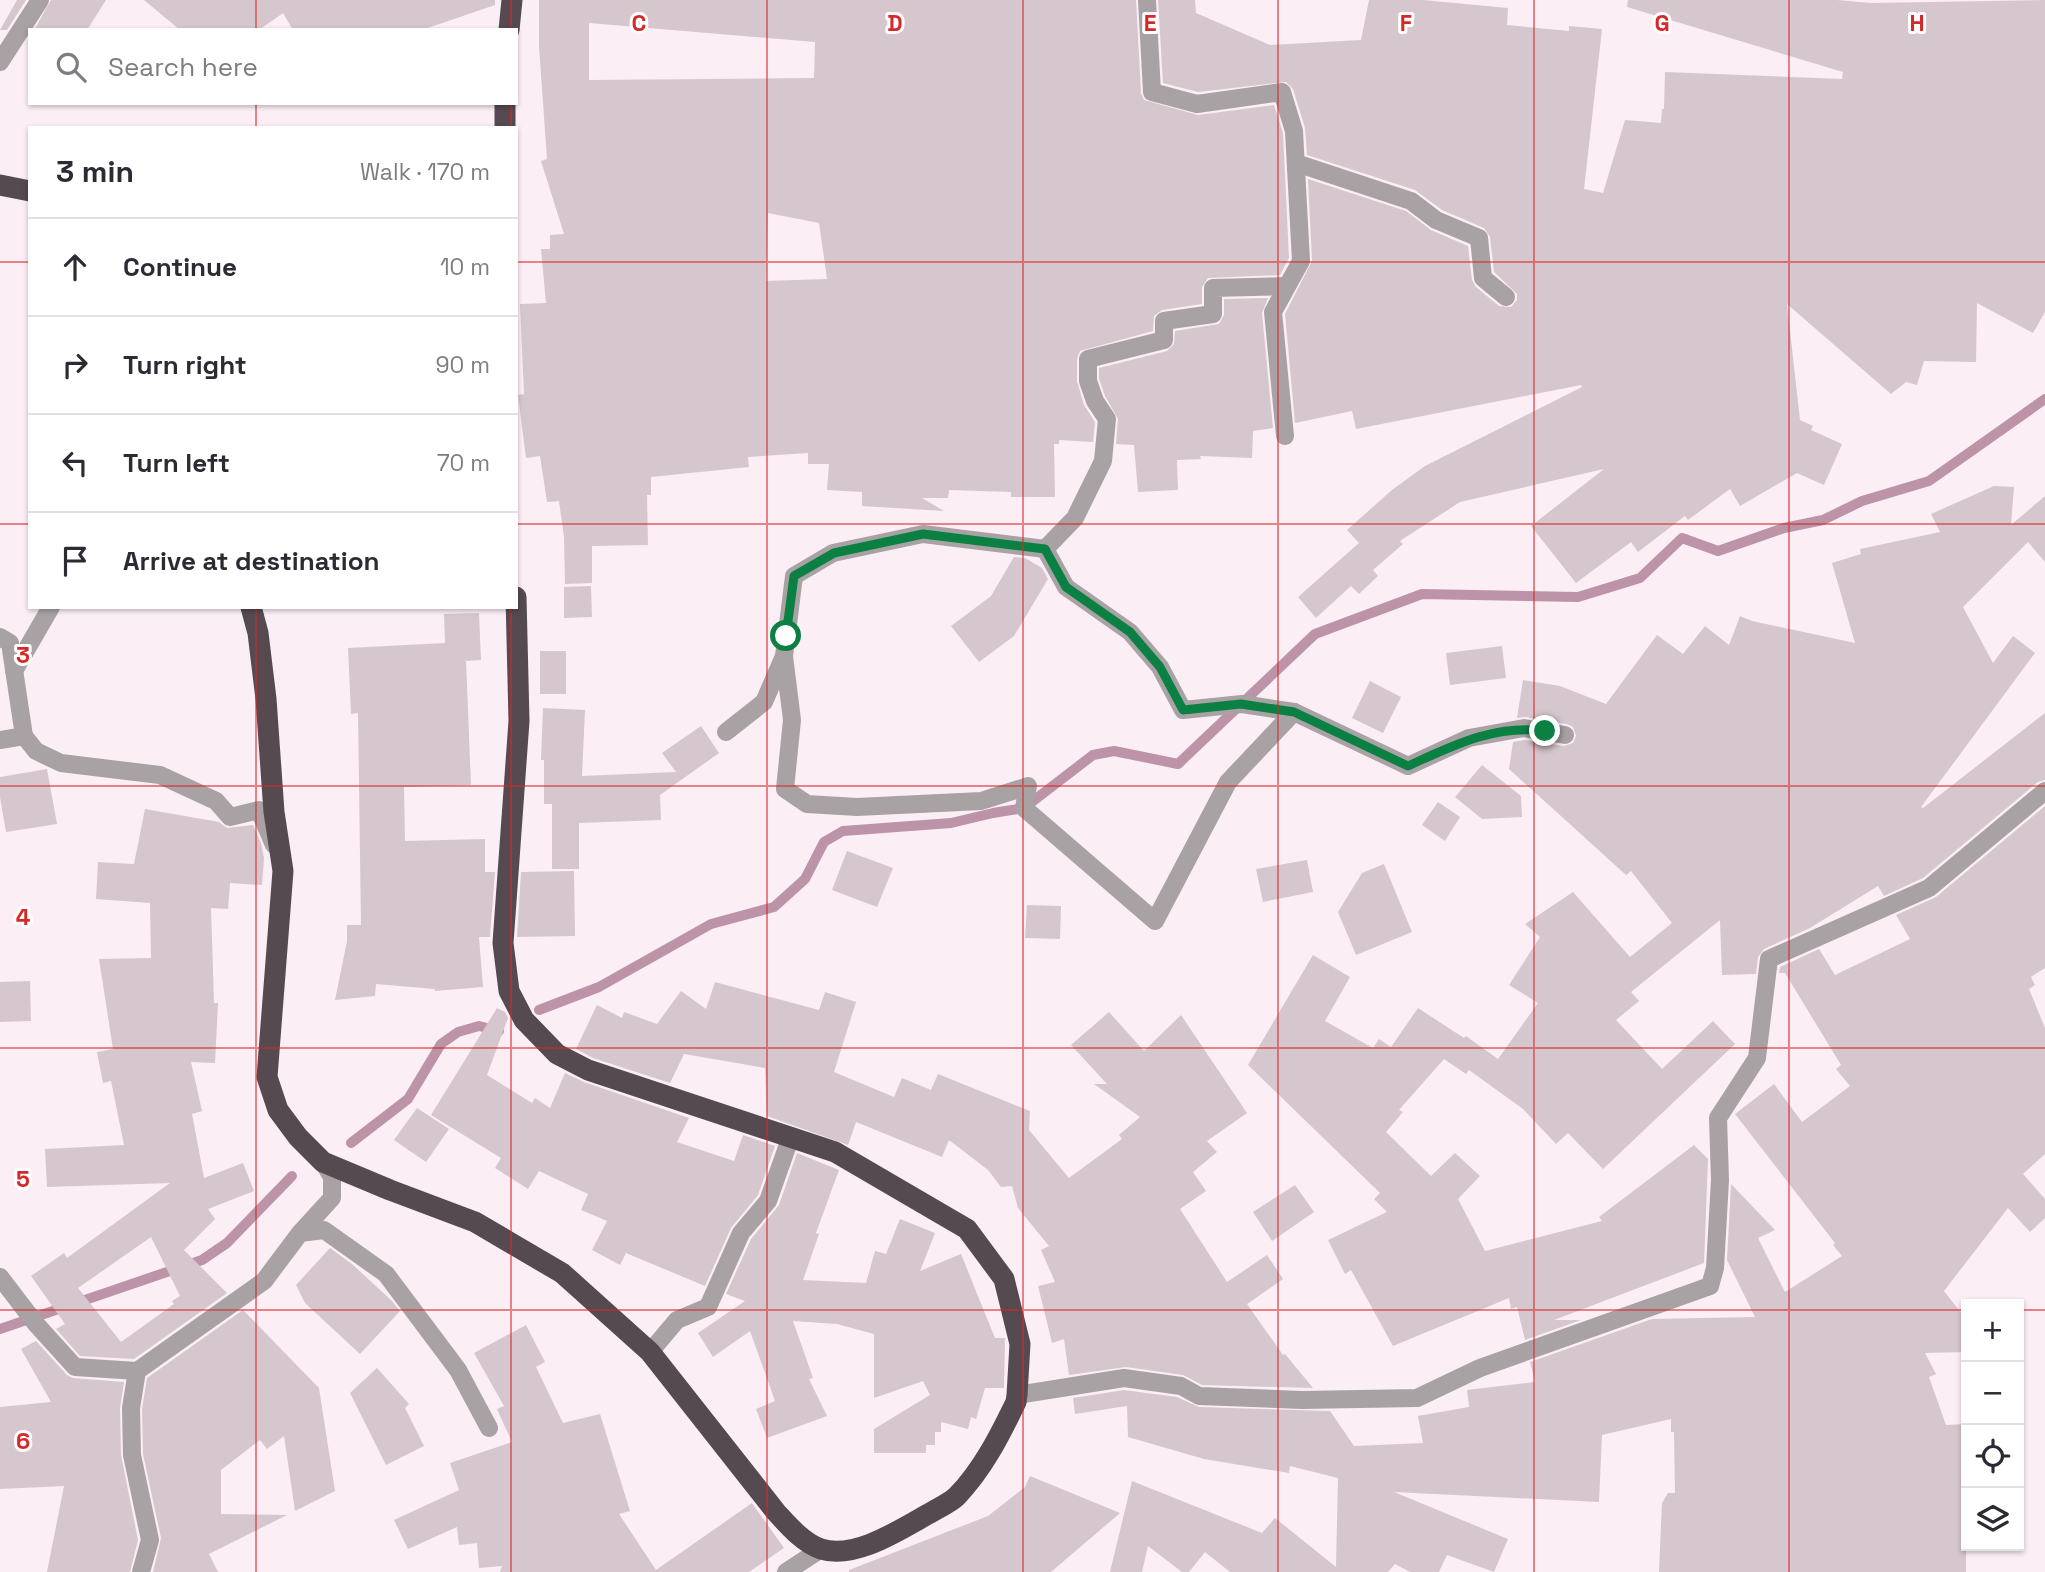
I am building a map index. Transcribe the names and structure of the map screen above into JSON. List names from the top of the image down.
{
  "page": {
    "search": "Search here",
    "heading": ["3 min", "Walk · 170 m"],
    "list": [
      ["Continue", "10 m"],
      ["Turn right", "90 m"],
      ["Turn left", "70 m"],
      "Arrive at destination"
    ],
    "map_buttons": ["+", "−"]
  },
  "grid": {
    "columns": [
      "C",
      "D",
      "E",
      "F",
      "G",
      "H"
    ],
    "rows": [
      "3",
      "4",
      "5",
      "6"
    ]
  }
}
